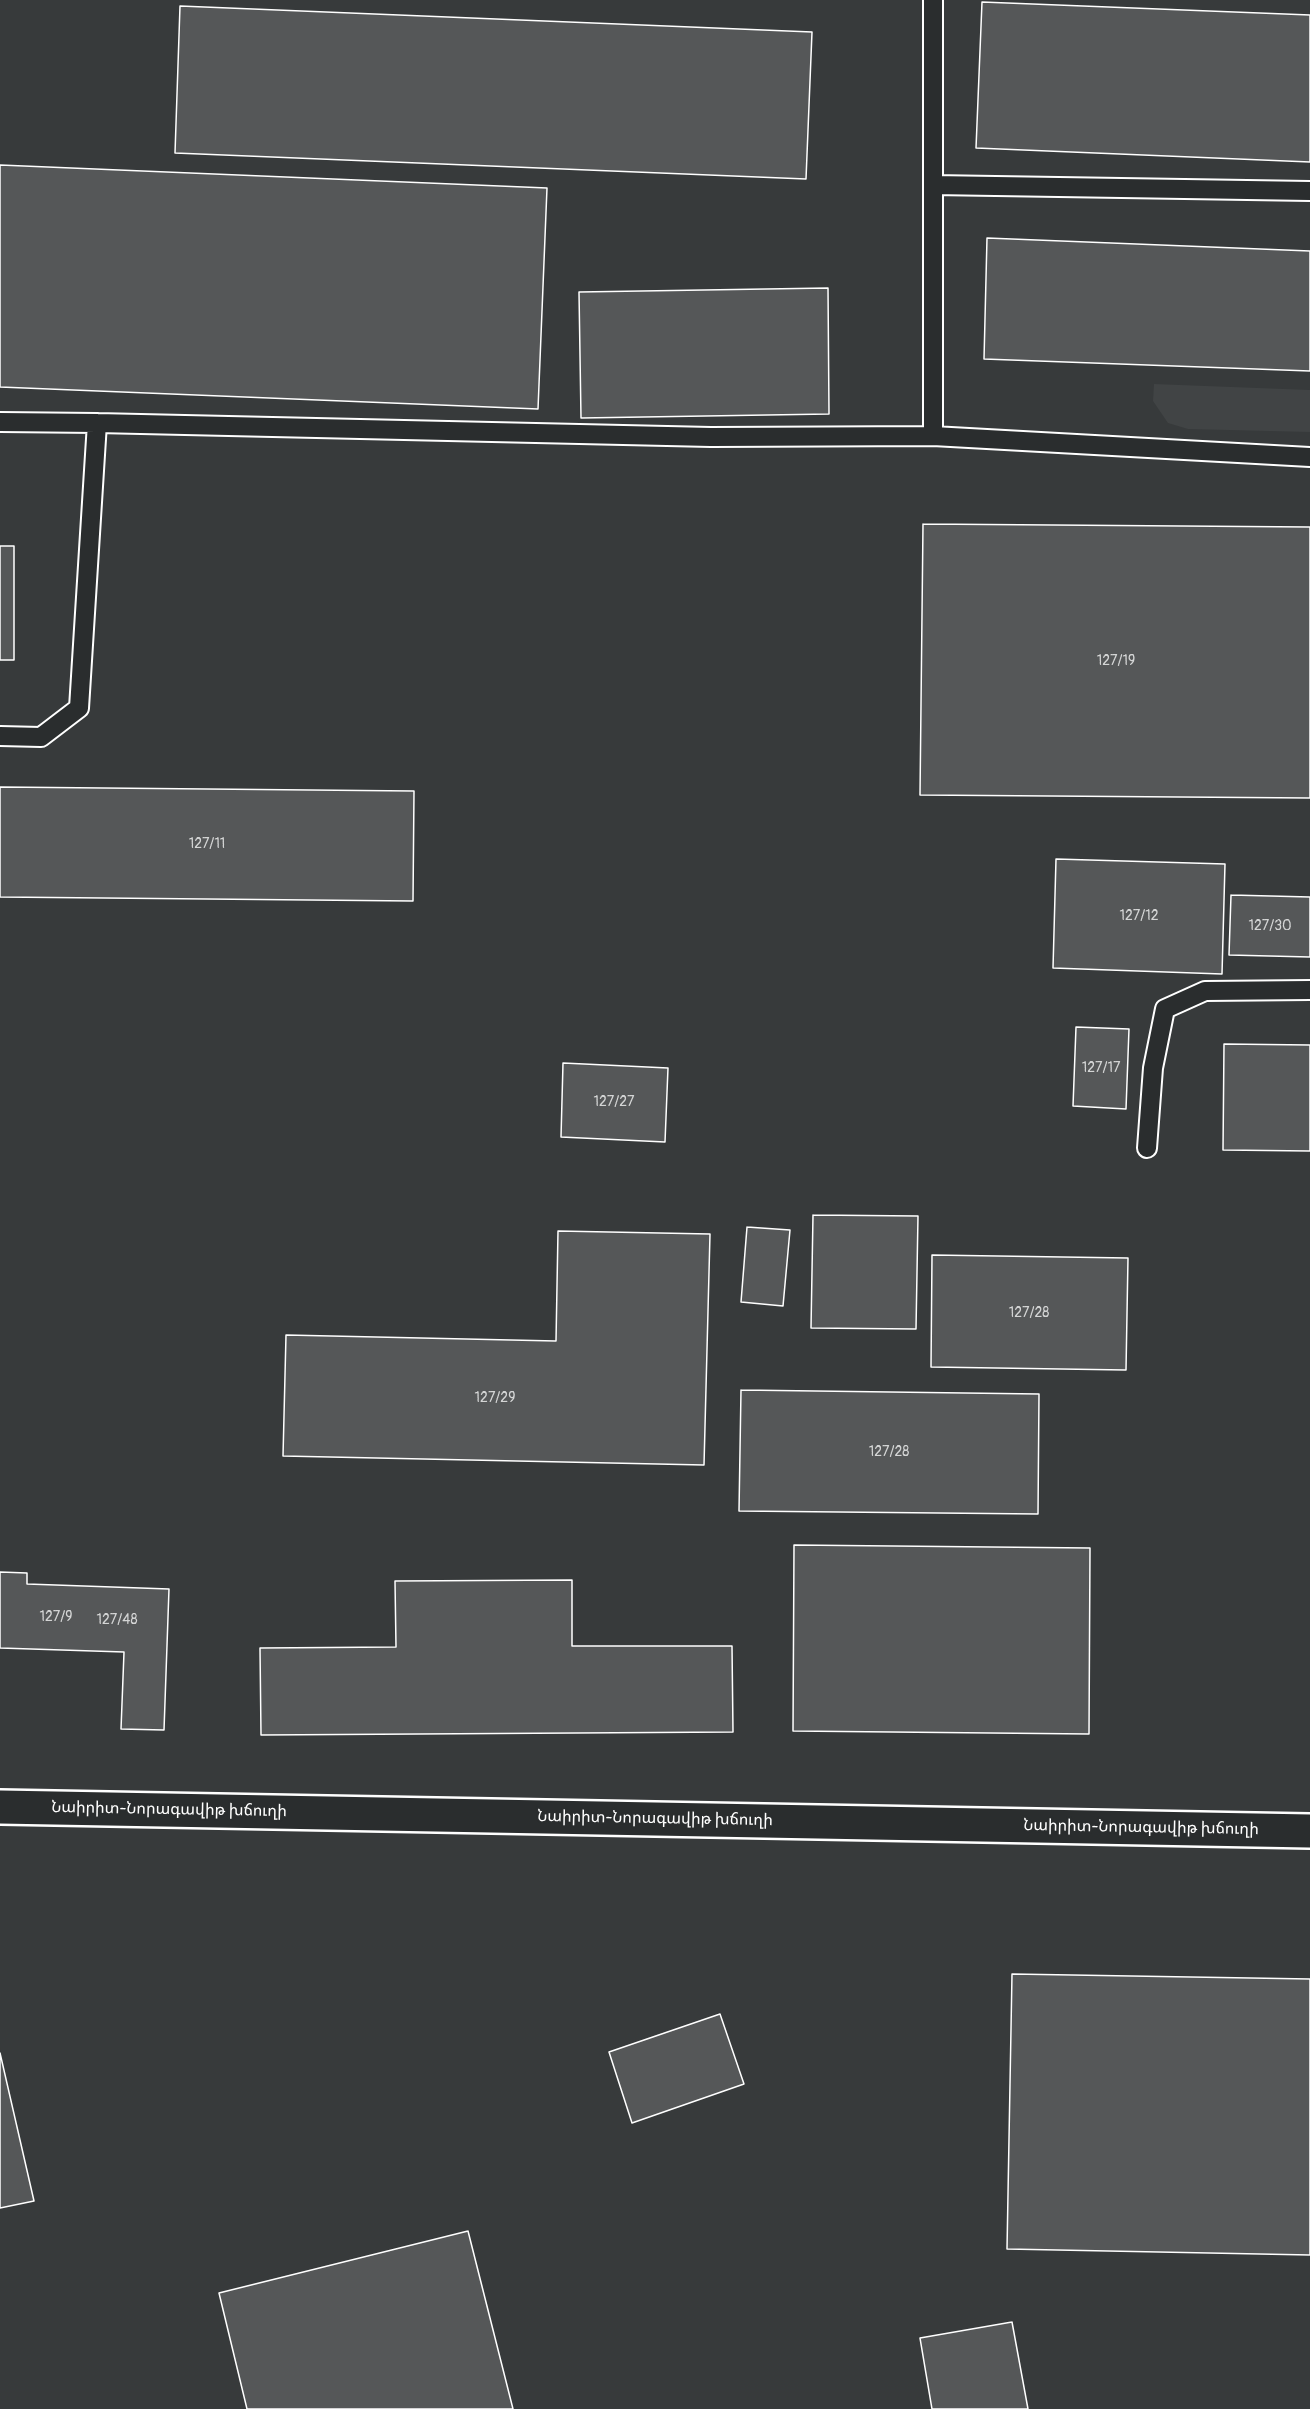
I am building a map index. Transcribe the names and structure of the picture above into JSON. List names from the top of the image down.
{
  "streets": {
    "street": ["Նաիրիտ-Նորագավիթ խճուղի"]
  },
  "house_numbers": [
    "127/19",
    "127/11",
    "127/12",
    "127/30",
    "127/17",
    "127/27",
    "127/28",
    "127/29",
    "127/28",
    "127/9",
    "127/48"
  ]
}
